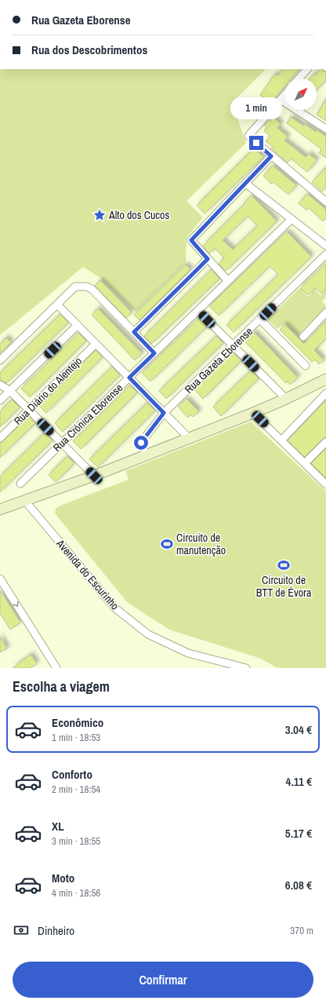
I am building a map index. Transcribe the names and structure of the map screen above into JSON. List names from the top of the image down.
{
  "streets": {
    "street": [
      "Rua Gazeta Eborense",
      "Rua Diário do Alentejo",
      "Rua Crónica Eborense",
      "Avenida do Escurinho"
    ]
  },
  "places": {
    "place": ["Alto dos Cucos"],
    "sports": ["Circuito de manutenção", "Circuito de BTT de Évora"]
  },
  "north": "top right",
  "page": {
    "banner": ["Rua Gazeta Eborense", "Rua dos Descobrimentos"],
    "bubble": "1 min",
    "heading": "Escolha a viagem",
    "list": [
      {
        "name": "Econômico",
        "note": "1 min · 18:53",
        "value": "3.04 €"
      },
      {
        "name": "Conforto",
        "note": "2 min · 18:54",
        "value": "4.11 €"
      },
      {
        "name": "XL",
        "note": "3 min · 18:55",
        "value": "5.17 €"
      },
      {
        "name": "Moto",
        "note": "4 min · 18:56",
        "value": "6.08 €"
      }
    ],
    "pay": ["Dinheiro", "370 m"],
    "buttons": "Confirmar"
  }
}
